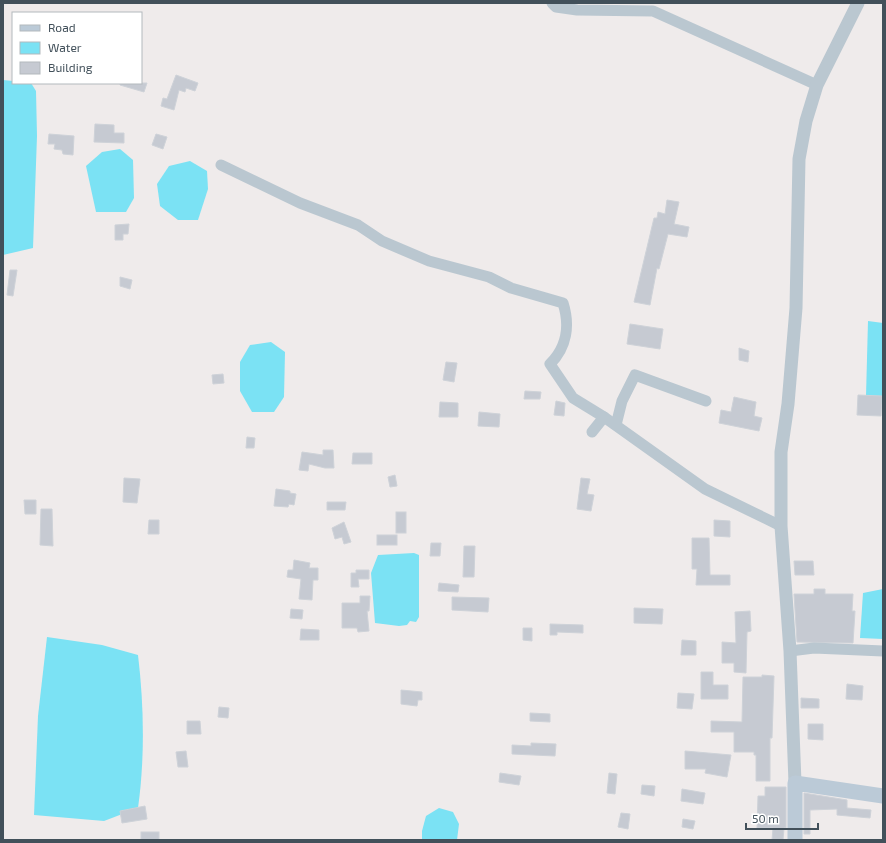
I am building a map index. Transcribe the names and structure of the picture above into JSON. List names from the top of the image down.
{
  "legend": ["Road", "Water", "Building"],
  "scale_bar": "50 m"
}
